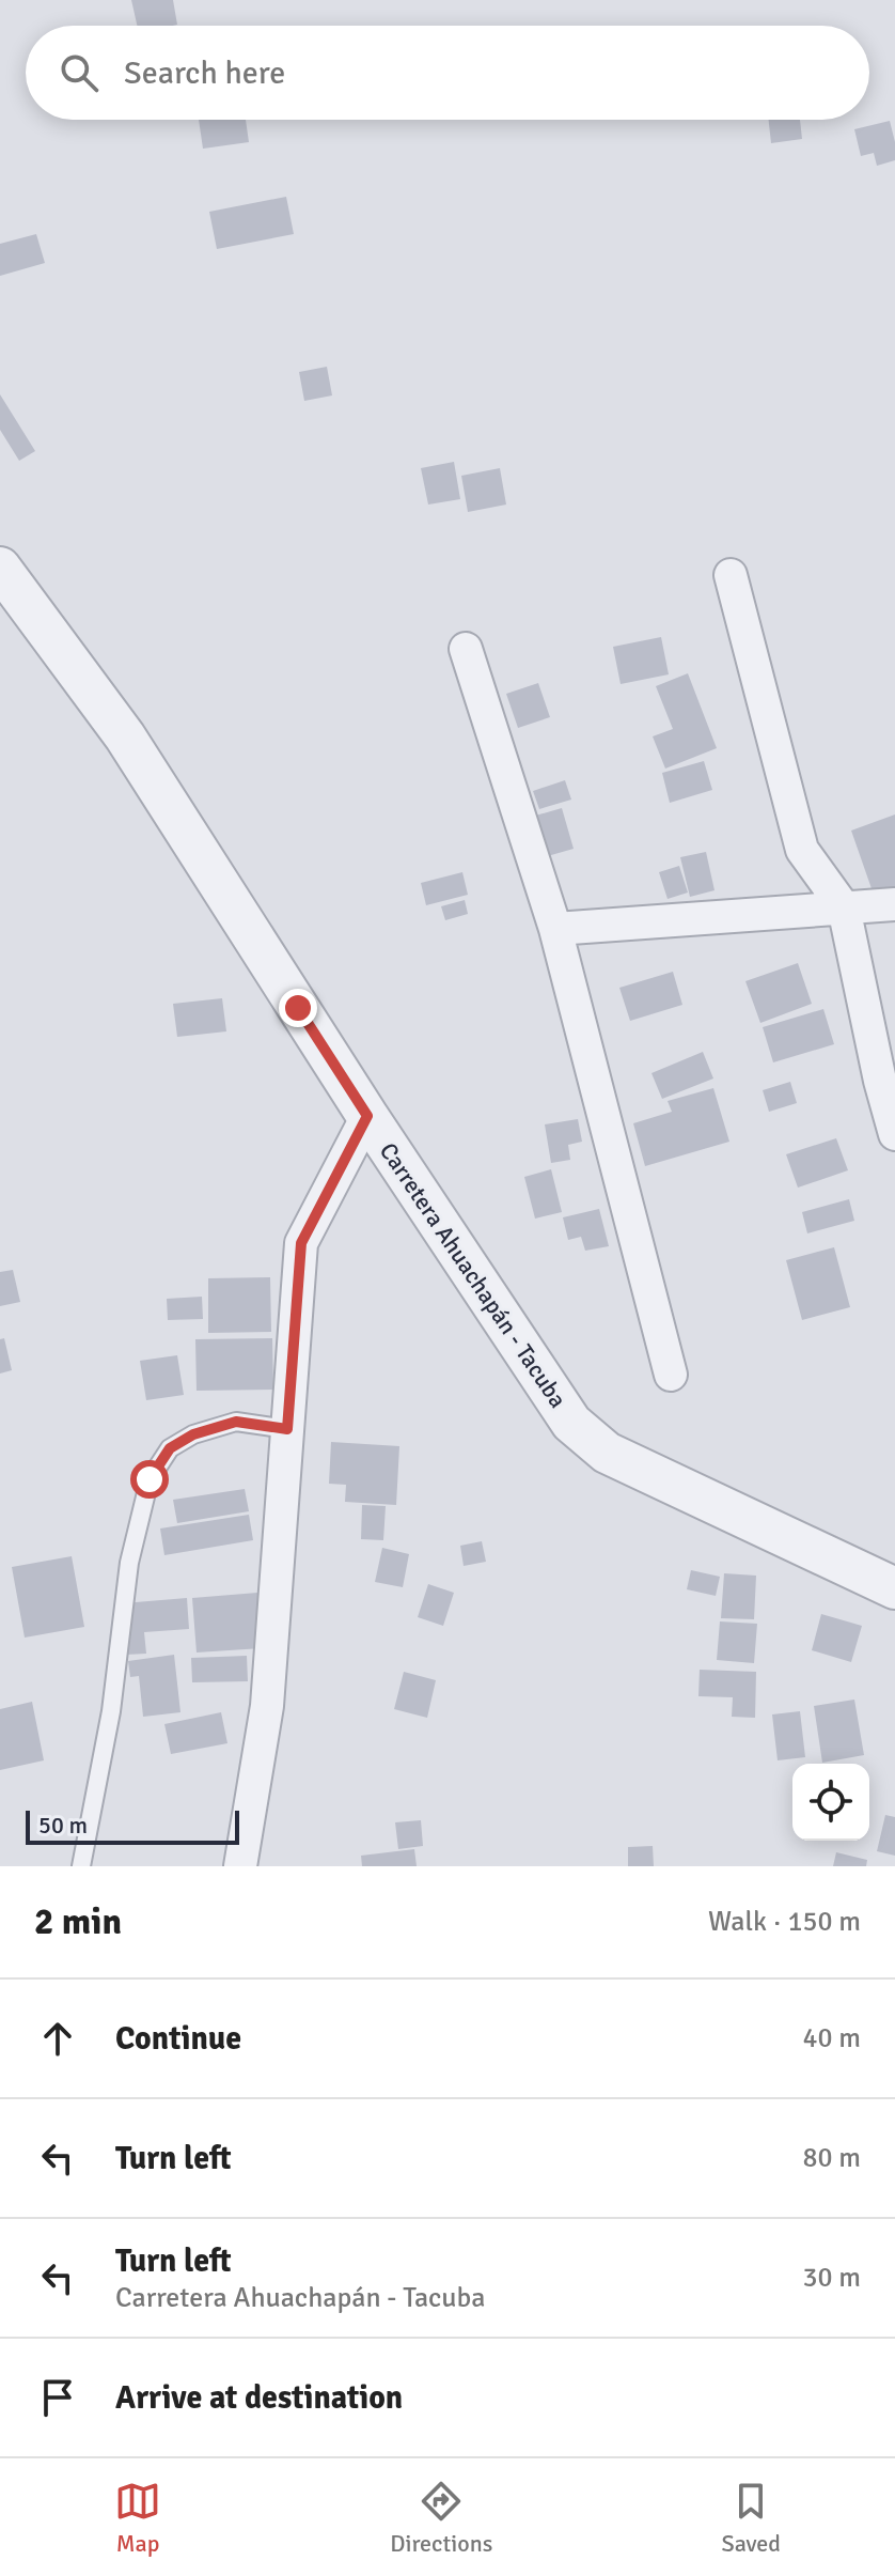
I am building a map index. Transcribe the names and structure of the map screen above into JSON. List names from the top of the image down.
{
  "streets": {
    "street": ["Carretera Ahuachapán - Tacuba"]
  },
  "scale_bar": "50 m",
  "page": {
    "search": "Search here",
    "scale": "50 m",
    "heading": ["2 min", "Walk · 150 m"],
    "list": [
      ["Continue", "40 m"],
      ["Turn left", "80 m"],
      ["Turn left", "Carretera Ahuachapán - Tacuba", "30 m"],
      "Arrive at destination"
    ],
    "nav": ["Map", "Directions", "Saved"]
  }
}
